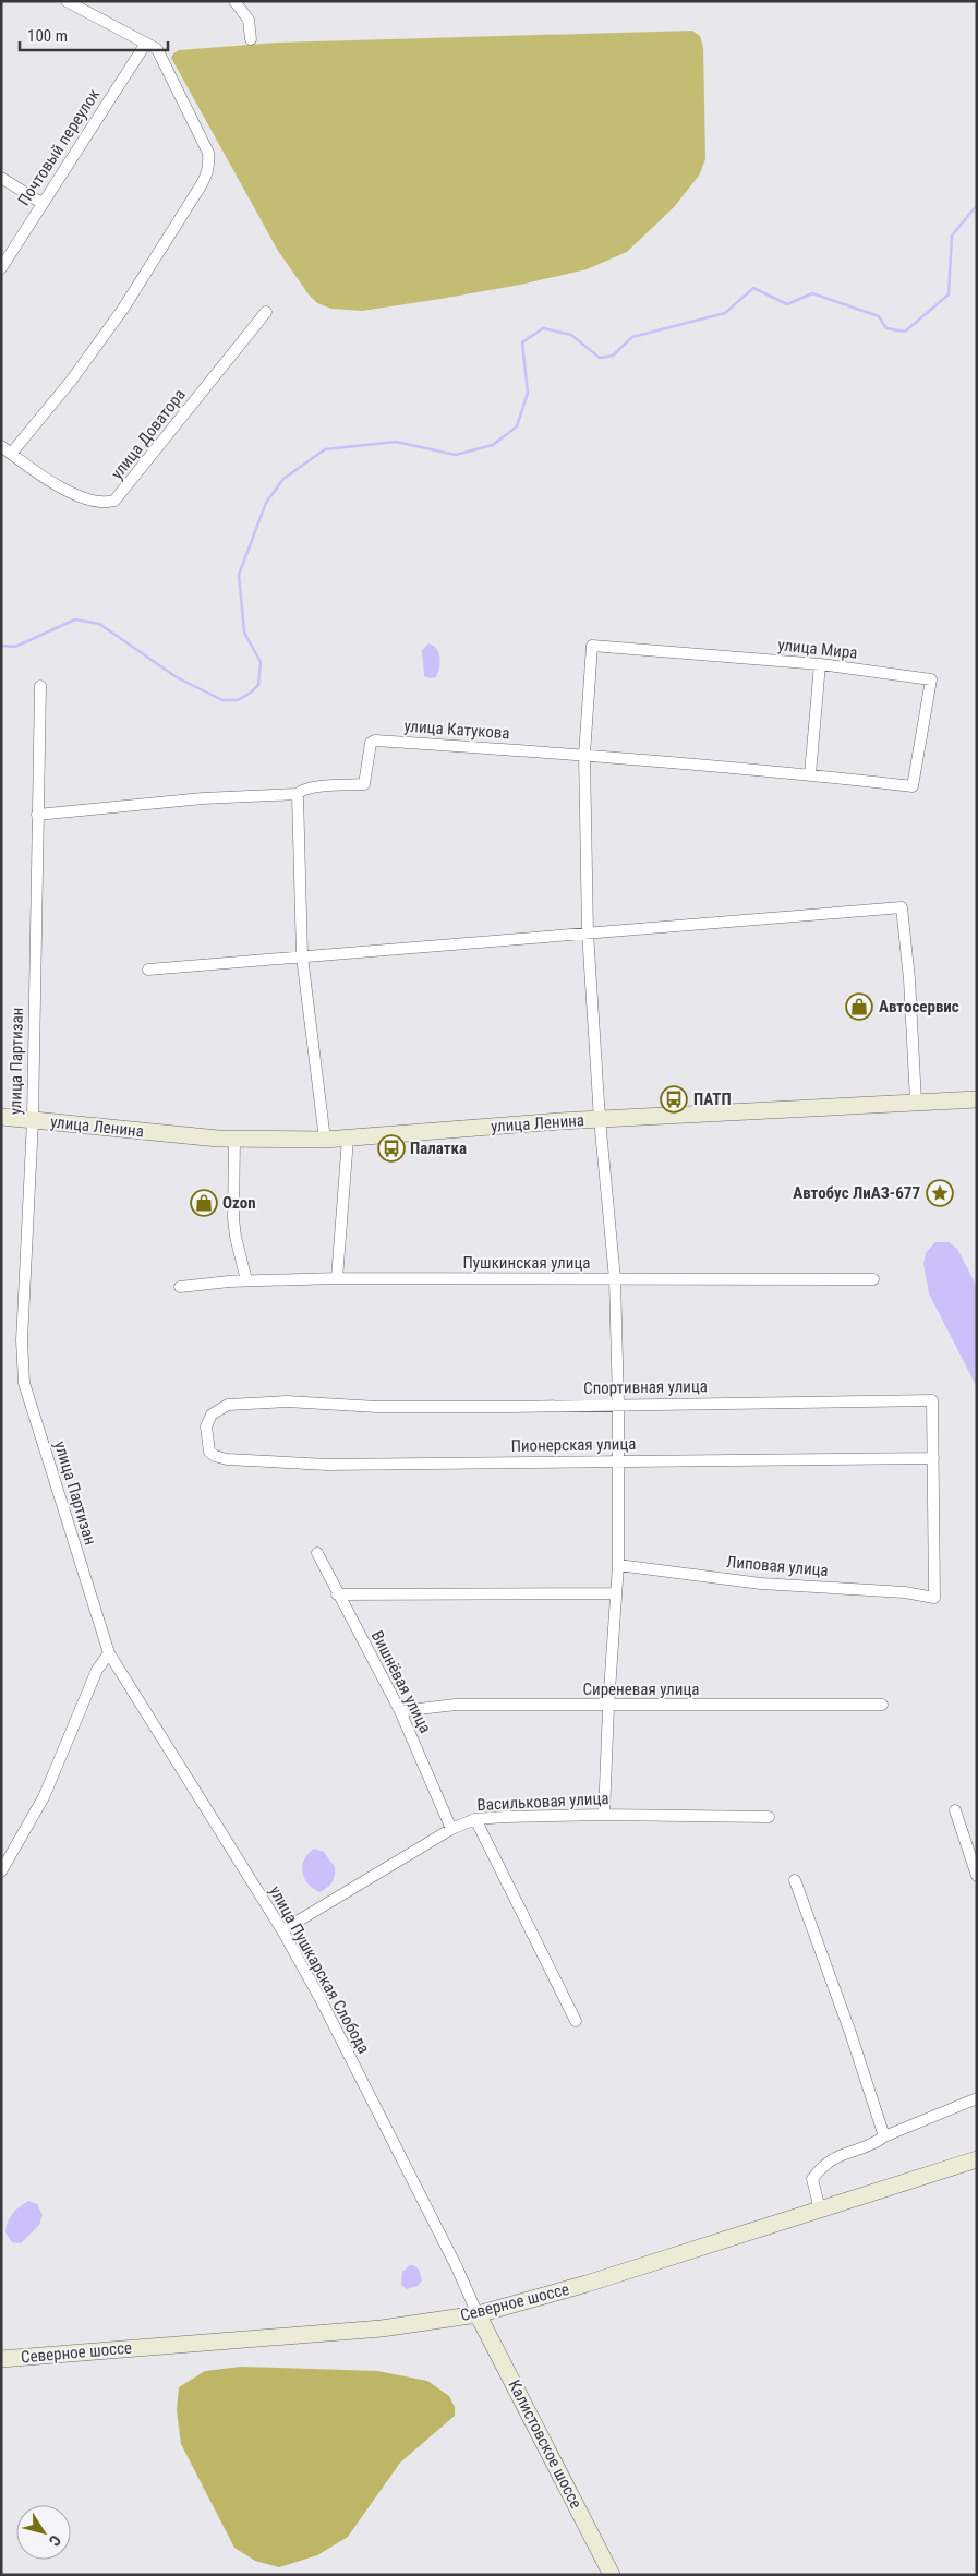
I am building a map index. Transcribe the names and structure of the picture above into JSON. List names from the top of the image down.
{
  "streets": {
    "main road": ["улица Ленина", "Северное шоссе", "Калистовское шоссе"],
    "street": [
      "Почтовый переулок",
      "улица Доватора",
      "улица Мира",
      "улица Катукова",
      "улица Партизан",
      "Пушкинская улица",
      "Спортивная улица",
      "Пионерская улица",
      "Липовая улица",
      "Вишнёвая улица",
      "Сиреневая улица",
      "Васильковая улица",
      "улица Пушкарская Слобода"
    ]
  },
  "crossings": [
    ["улица Мира", "улица Катукова"],
    ["улица Катукова", "улица Партизан"],
    ["улица Партизан", "улица Ленина"],
    ["улица Партизан", "улица Пушкарская Слобода"],
    ["Спортивная улица", "Пионерская улица"],
    ["Спортивная улица", "Липовая улица"],
    ["Вишнёвая улица", "Сиреневая улица"],
    ["Вишнёвая улица", "Васильковая улица"],
    ["Васильковая улица", "улица Пушкарская Слобода"],
    ["улица Пушкарская Слобода", "Северное шоссе"],
    ["улица Пушкарская Слобода", "Калистовское шоссе"],
    ["Северное шоссе", "Калистовское шоссе"]
  ],
  "places": {
    "shop": ["Автосервис", "Ozon"],
    "bus stop": ["ПАТП", "Палатка"],
    "place": ["Автобус ЛиАЗ-677"]
  },
  "scale_bar": "100 m",
  "north": "bottom right"
}
